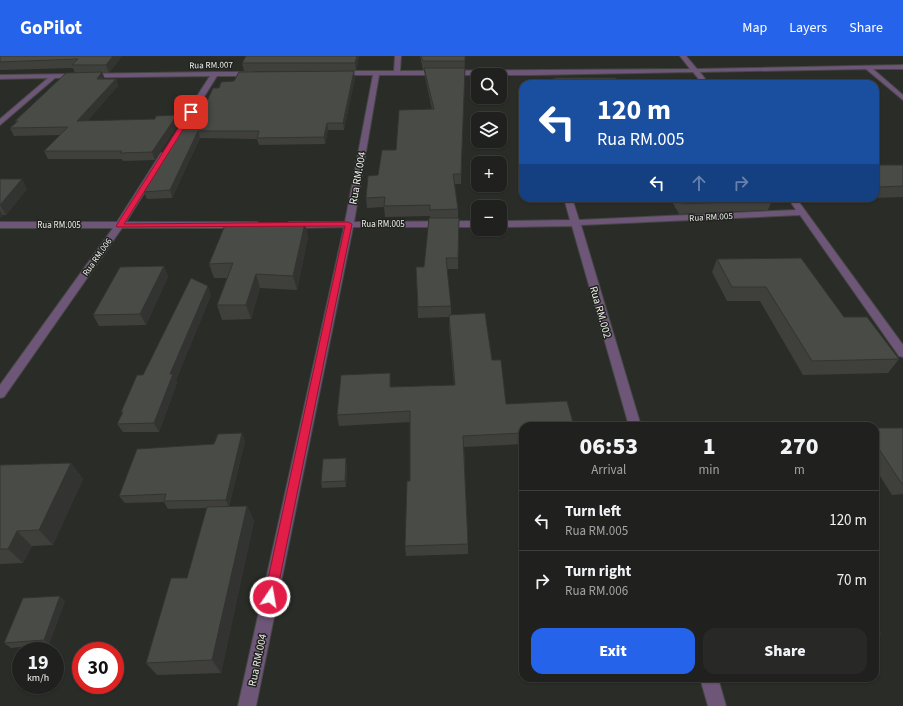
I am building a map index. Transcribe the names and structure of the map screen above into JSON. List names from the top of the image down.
{
  "streets": {
    "street": [
      "Rua RM.007",
      "Rua RM.004",
      "Rua RM.005",
      "Rua RM.006",
      "Rua RM.002"
    ]
  },
  "crossings": [
    ["Rua RM.004", "Rua RM.005"],
    ["Rua RM.005", "Rua RM.006"],
    ["Rua RM.005", "Rua RM.002"]
  ],
  "page": {
    "header": "GoPilot",
    "nav": ["Map", "Layers", "Share"],
    "map_buttons": ["+", "−"],
    "turn": ["120 m", "Rua RM.005"],
    "eta": [
      "06:53",
      "Arrival",
      "1",
      "min",
      "270",
      "m"
    ],
    "list": [
      {
        "name": "Turn left",
        "note": "Rua RM.005",
        "value": "120 m"
      },
      {
        "name": "Turn right",
        "note": "Rua RM.006",
        "value": "70 m"
      }
    ],
    "buttons": ["Exit", "Share"],
    "speed": "19 km/h",
    "limit": "30"
  }
}
